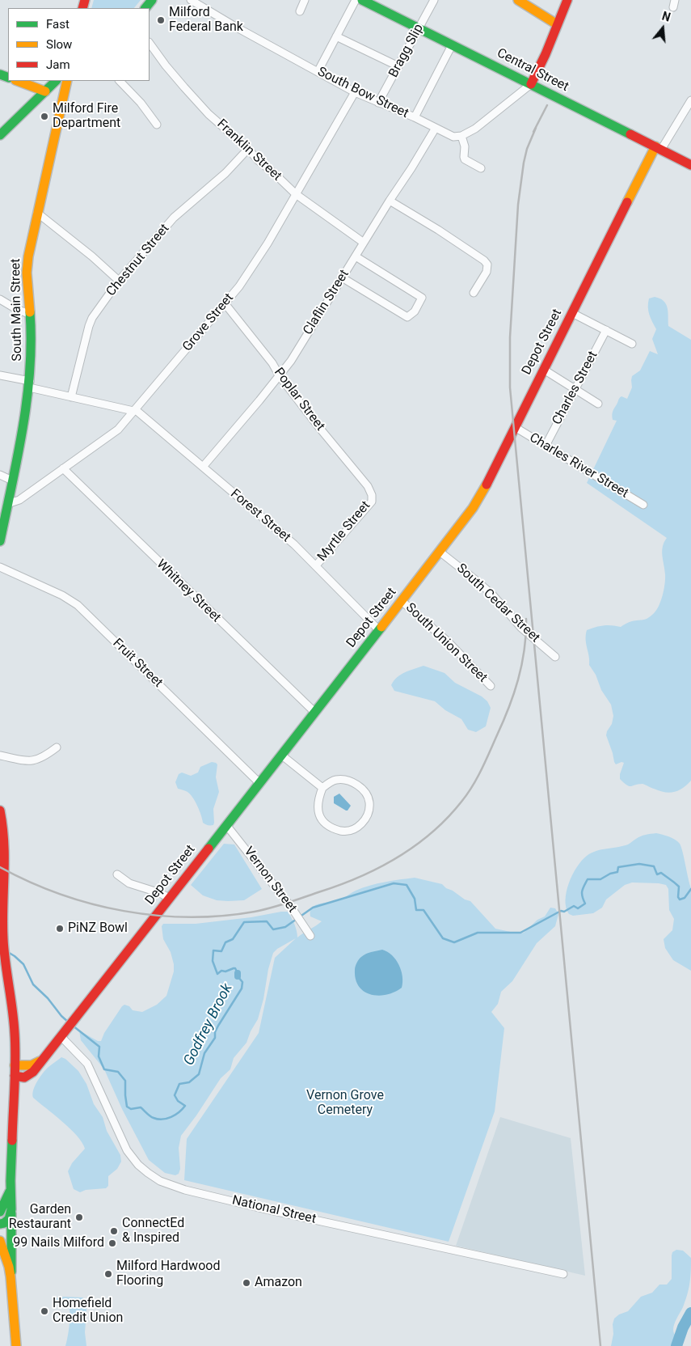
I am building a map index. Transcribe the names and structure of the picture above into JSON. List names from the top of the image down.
{
  "streets": {
    "main road": ["Central Street", "South Main Street", "Depot Street"],
    "street": [
      "Bragg Slip",
      "South Bow Street",
      "Franklin Street",
      "Chestnut Street",
      "Claflin Street",
      "Grove Street",
      "Charles Street",
      "Poplar Street",
      "Charles River Street",
      "Forest Street",
      "Myrtle Street",
      "Whitney Street",
      "South Cedar Street",
      "South Union Street",
      "Fruit Street",
      "Vernon Street",
      "National Street"
    ]
  },
  "crossings": [
    ["Bragg Slip", "Central Street"],
    ["Bragg Slip", "South Bow Street"],
    ["Central Street", "Depot Street"],
    ["South Bow Street", "Claflin Street"],
    ["South Bow Street", "Grove Street"],
    ["Franklin Street", "Chestnut Street"],
    ["Franklin Street", "Claflin Street"],
    ["Franklin Street", "Grove Street"],
    ["Chestnut Street", "Forest Street"],
    ["Claflin Street", "Poplar Street"],
    ["Claflin Street", "Forest Street"],
    ["South Main Street", "Grove Street"],
    ["South Main Street", "Forest Street"],
    ["Grove Street", "Poplar Street"],
    ["Grove Street", "Forest Street"],
    ["Grove Street", "Whitney Street"],
    ["Depot Street", "Charles River Street"],
    ["Depot Street", "Forest Street"],
    ["Depot Street", "Whitney Street"],
    ["Depot Street", "South Cedar Street"],
    ["Depot Street", "South Union Street"],
    ["Depot Street", "Fruit Street"],
    ["Depot Street", "Vernon Street"],
    ["Depot Street", "National Street"],
    ["Charles Street", "Charles River Street"],
    ["Poplar Street", "Myrtle Street"],
    ["Forest Street", "Myrtle Street"]
  ],
  "water": ["Godfrey Brook"],
  "parks": ["Vernon Grove Cemetery"],
  "places": [
    "Milford Federal Bank",
    "Milford Fire Department",
    "PiNZ Bowl",
    "Garden Restaurant",
    "ConnectEd & Inspired",
    "99 Nails Milford",
    "Milford Hardwood Flooring",
    "Amazon",
    "Homefield Credit Union"
  ],
  "legend": ["Fast", "Slow", "Jam"],
  "north": "top"
}
